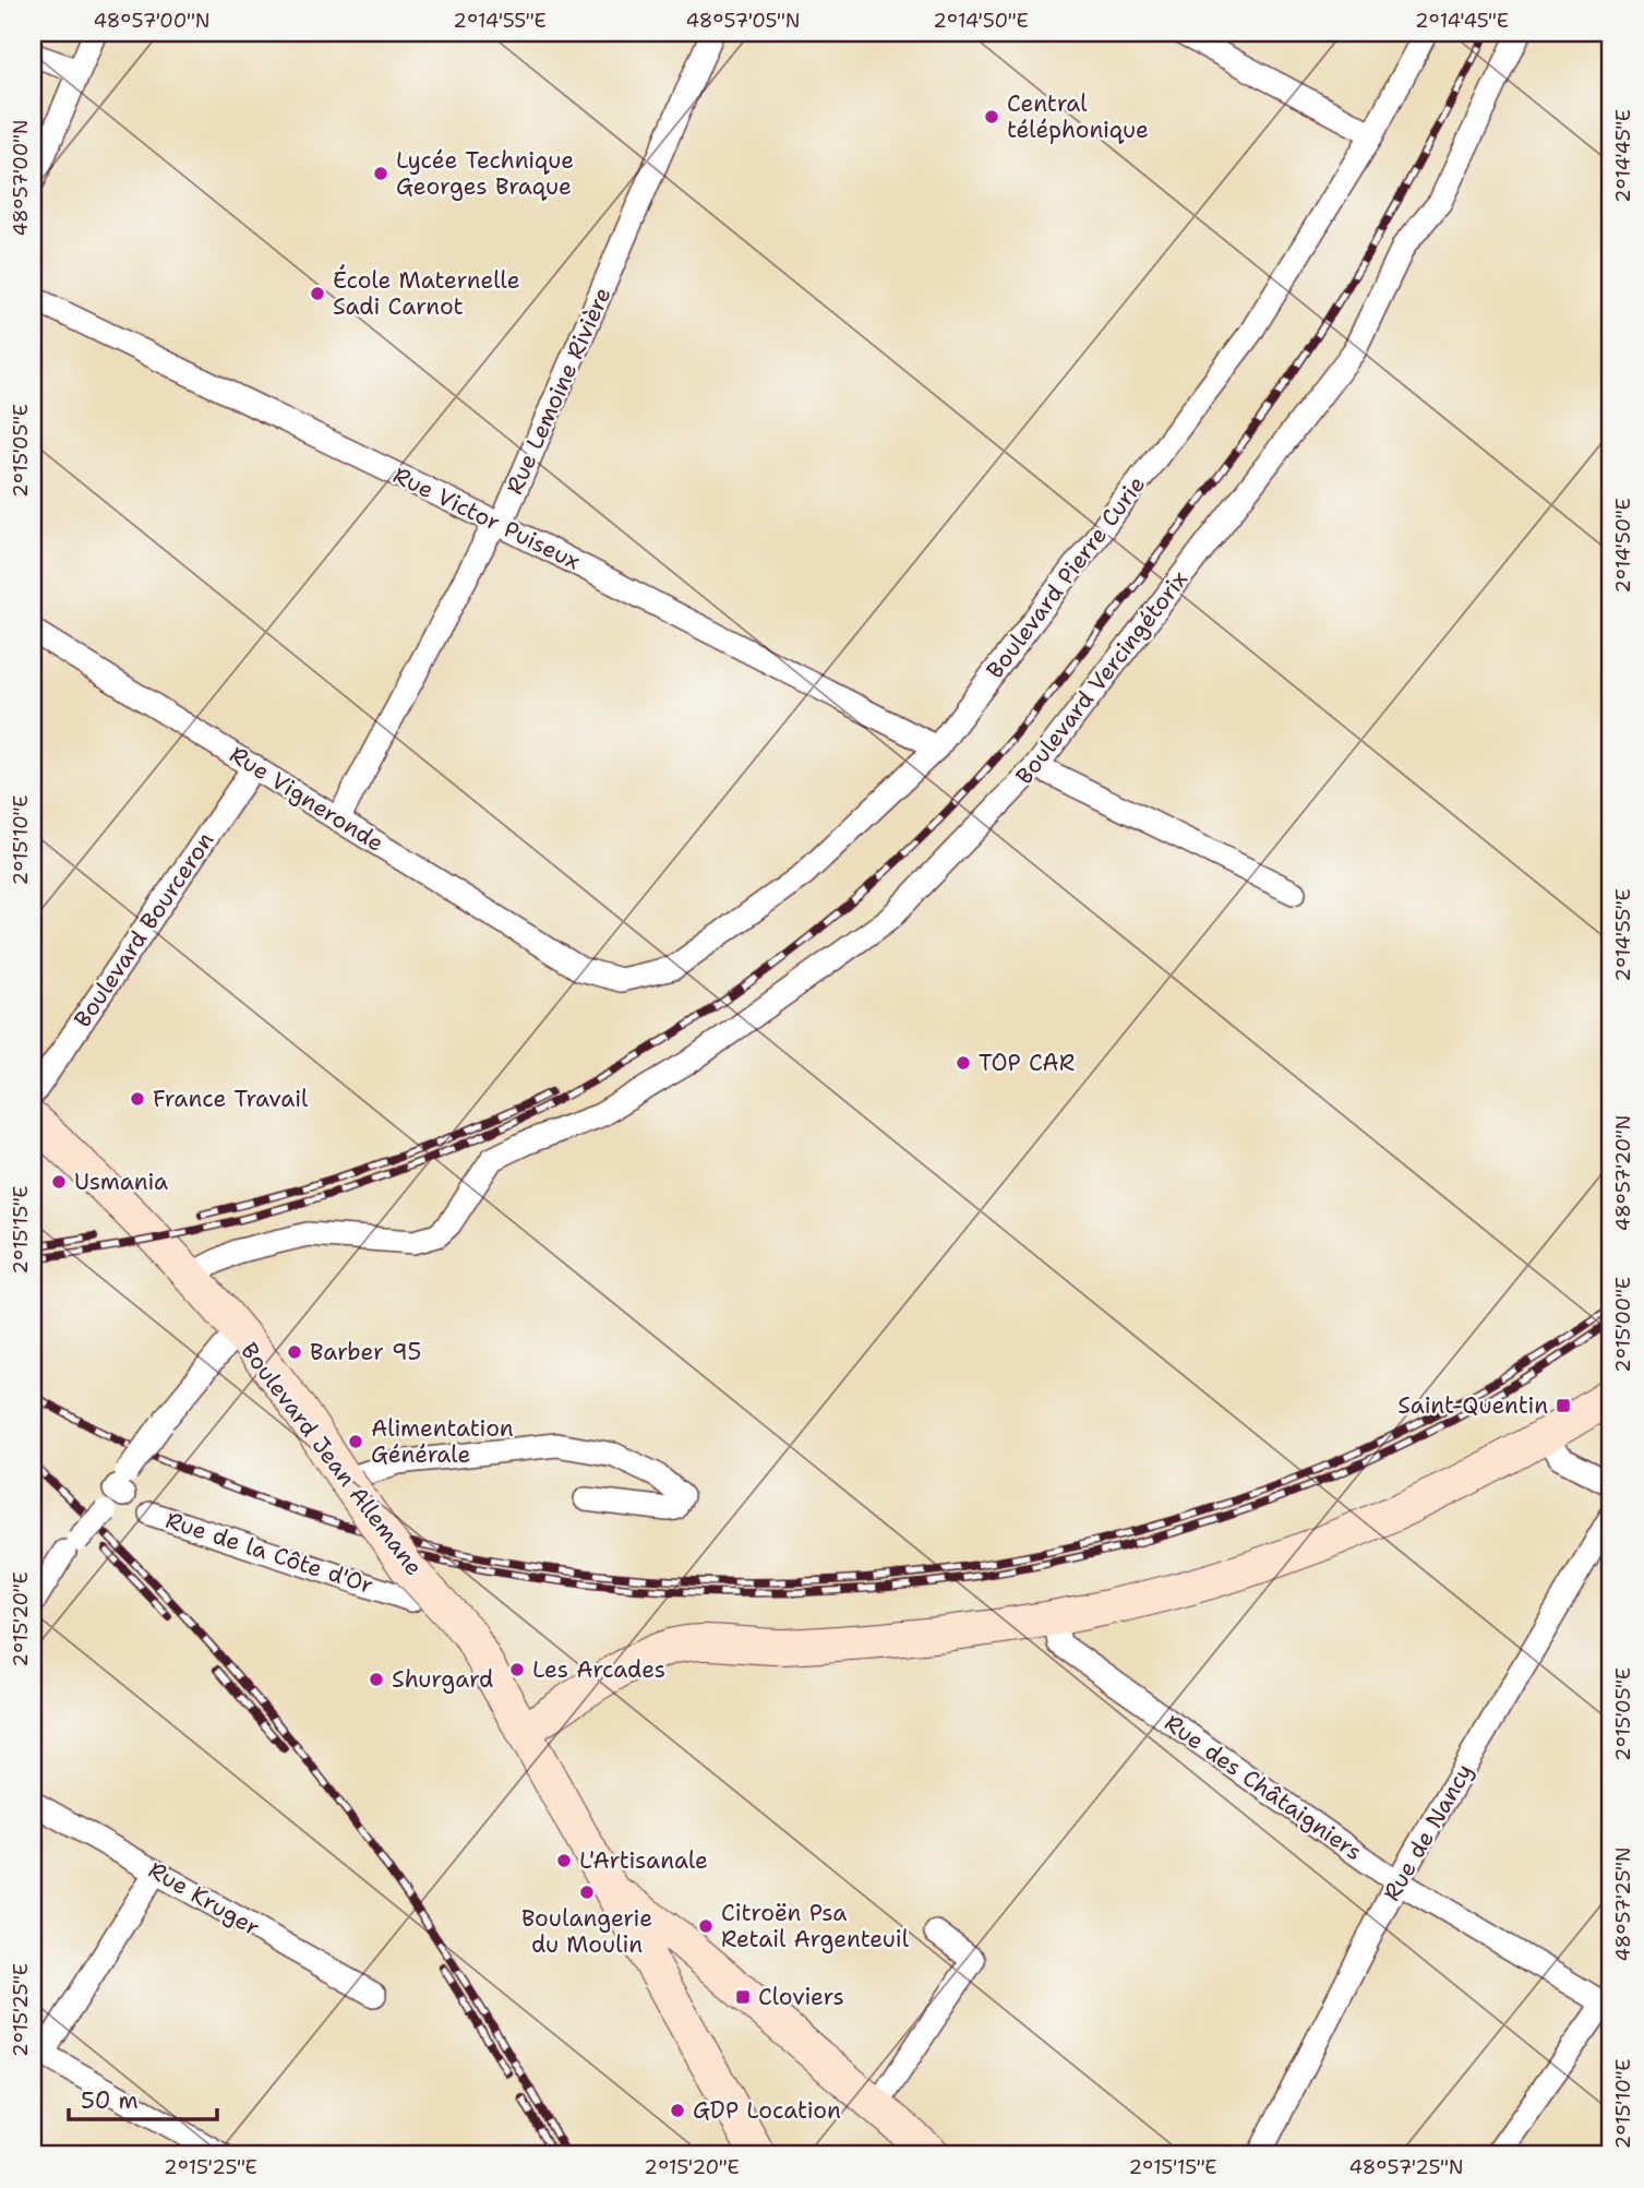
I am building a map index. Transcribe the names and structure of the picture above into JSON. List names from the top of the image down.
{
  "streets": {
    "main road": ["Boulevard Jean Allemane"],
    "street": [
      "Rue Lemoine Rivière",
      "Rue Victor Puiseux",
      "Boulevard Pierre Curie",
      "Boulevard Vercingétorix",
      "Rue Vigneronde",
      "Boulevard Bourceron",
      "Rue de la Côte d'Or",
      "Rue des Châtaigniers",
      "Rue de Nancy",
      "Rue Kruger"
    ]
  },
  "crossings": [
    ["Rue Lemoine Rivière", "Rue Victor Puiseux"],
    ["Rue Lemoine Rivière", "Rue Vigneronde"],
    ["Rue Victor Puiseux", "Boulevard Pierre Curie"],
    ["Boulevard Pierre Curie", "Rue Vigneronde"],
    ["Boulevard Vercingétorix", "Boulevard Jean Allemane"],
    ["Rue Vigneronde", "Boulevard Bourceron"],
    ["Boulevard Jean Allemane", "Rue de la Côte d'Or"],
    ["Rue des Châtaigniers", "Rue de Nancy"]
  ],
  "places": {
    "other": [
      "Central téléphonique",
      "Lycée Technique Georges Braque",
      "École Maternelle Sadi Carnot",
      "TOP CAR",
      "France Travail",
      "Usmania",
      "Barber 95",
      "Alimentation Générale",
      "Les Arcades",
      "Shurgard",
      "L'Artisanale",
      "Boulangerie du Moulin",
      "Citroën Psa Retail Argenteuil",
      "GDP Location"
    ],
    "transit": ["Saint-Quentin", "Cloviers"]
  },
  "scale_bar": "50 m",
  "coordinates": [
    "48°57'00\"N",
    "2°14'55\"E",
    "48°57'05\"N",
    "2°14'50\"E",
    "2°14'45\"E",
    "2°15'05\"E",
    "2°15'10\"E",
    "48°57'20\"N",
    "2°15'15\"E",
    "2°15'00\"E",
    "2°15'20\"E",
    "48°57'25\"N",
    "2°15'25\"E"
  ]
}
